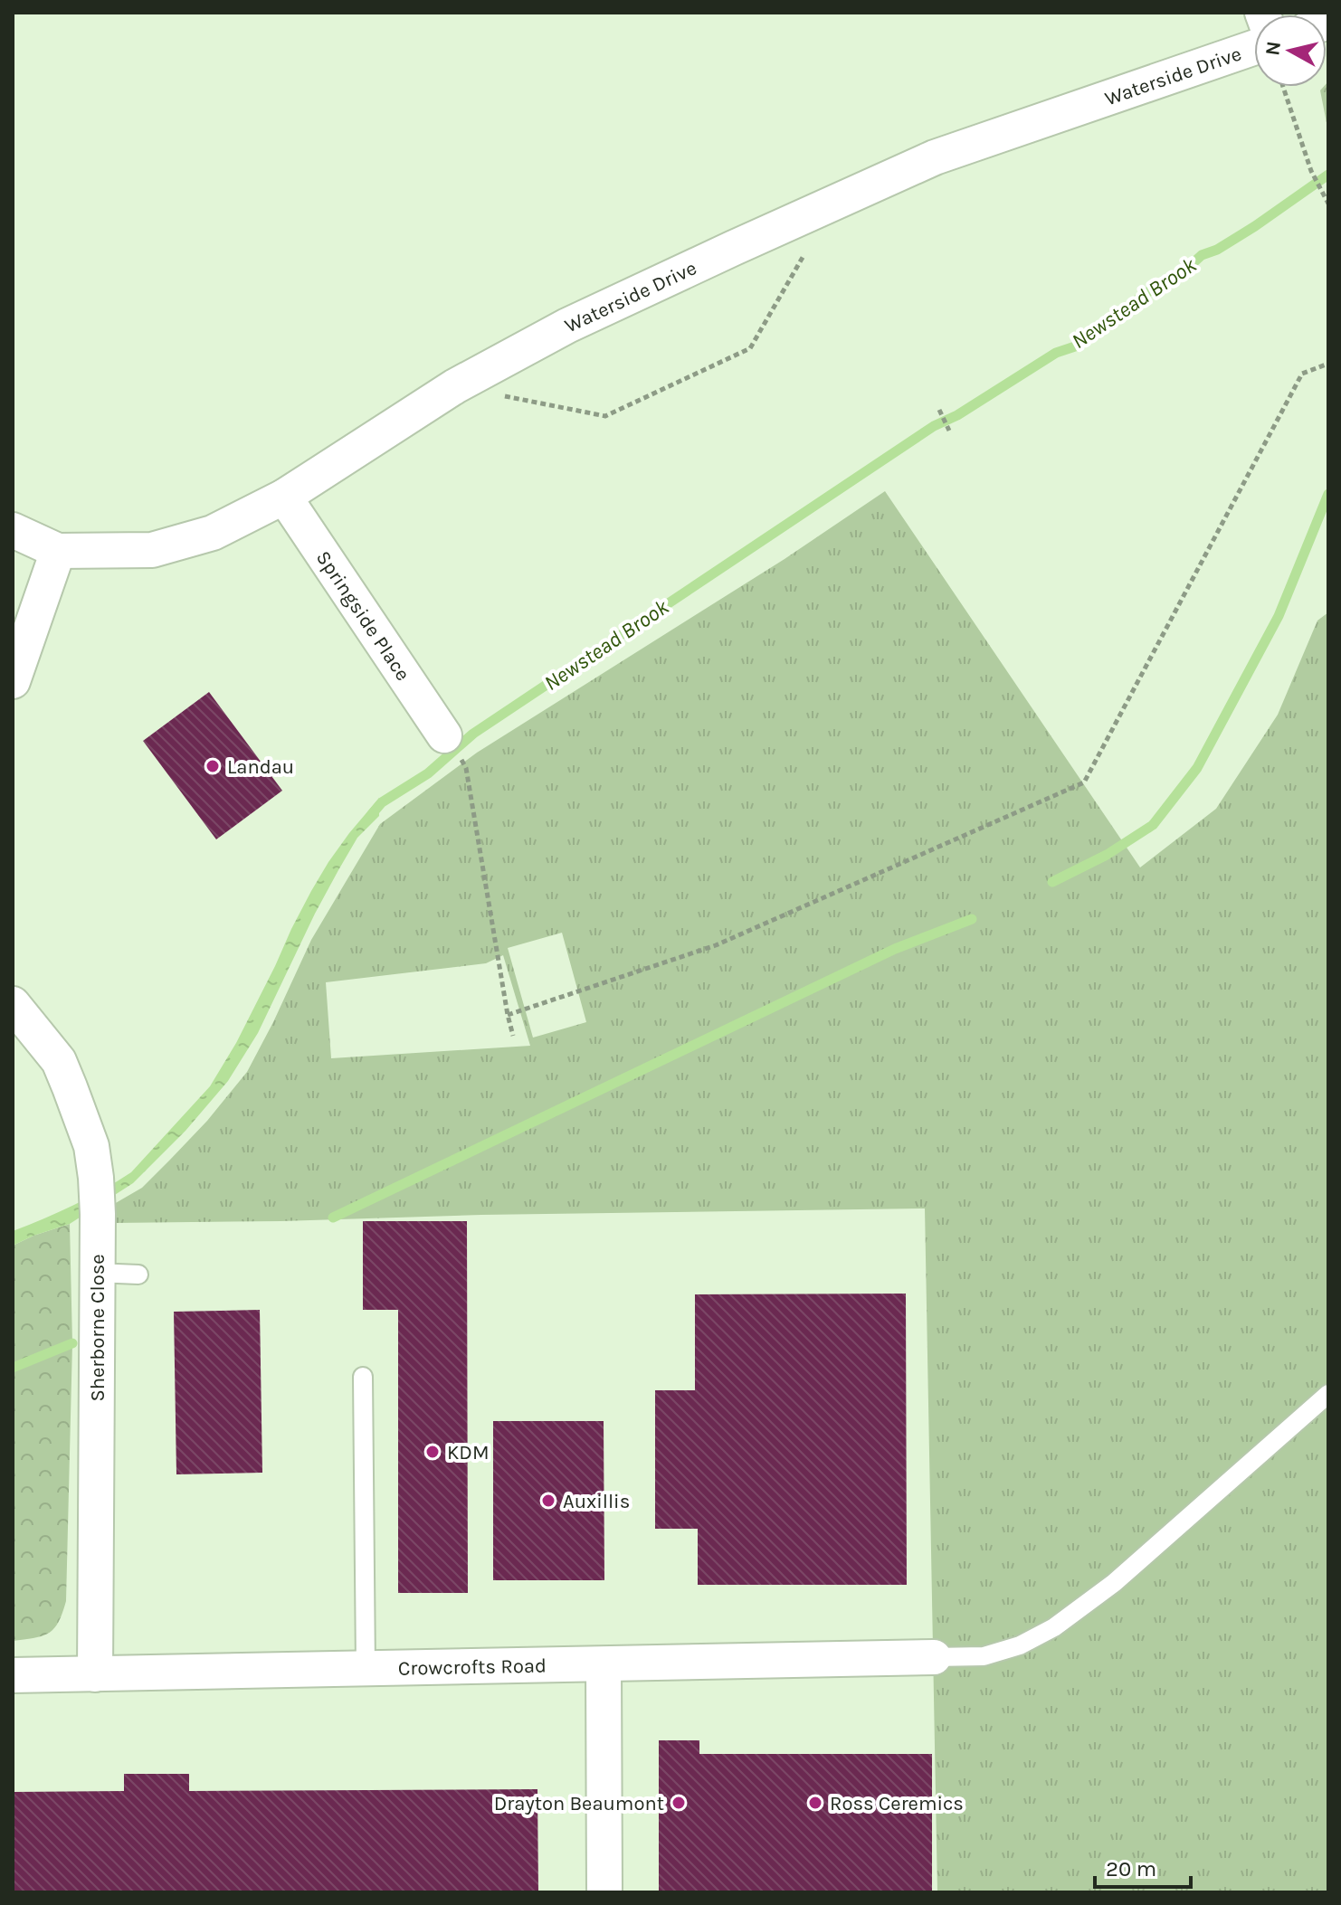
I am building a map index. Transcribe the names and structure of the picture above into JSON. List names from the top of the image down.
{
  "streets": {
    "street": [
      "Waterside Drive",
      "Springside Place",
      "Sherborne Close",
      "Crowcrofts Road"
    ]
  },
  "crossings": [
    ["Waterside Drive", "Springside Place"],
    ["Sherborne Close", "Crowcrofts Road"]
  ],
  "water": ["Newstead Brook"],
  "places": [
    "Landau",
    "KDM",
    "Auxillis",
    "Drayton Beaumont",
    "Ross Ceremics"
  ],
  "scale_bar": "20 m",
  "north": "left"
}
